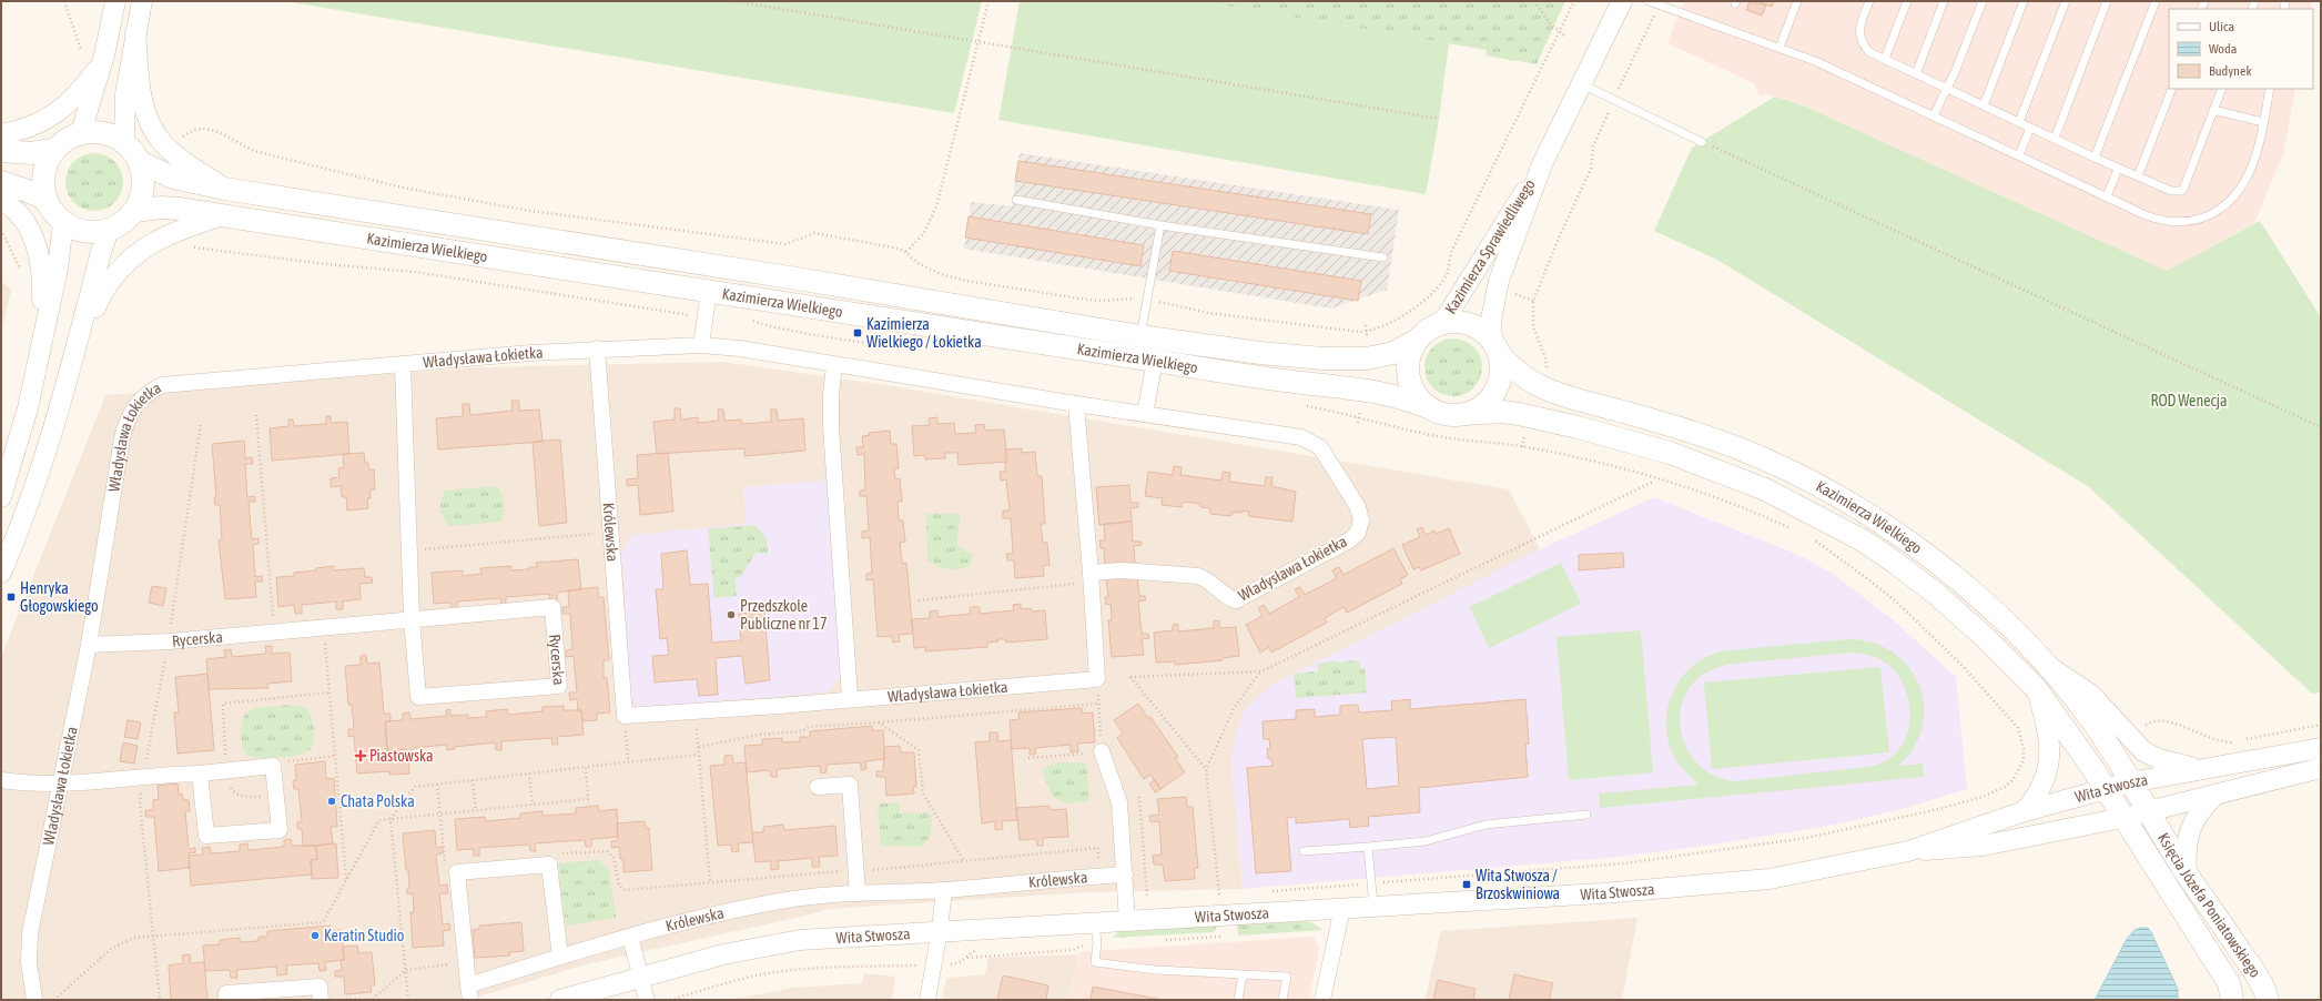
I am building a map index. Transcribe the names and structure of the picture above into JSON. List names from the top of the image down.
{
  "streets": {
    "main road": ["Kazimierza Wielkiego", "Księcia Józefa Poniatowskiego"],
    "street": [
      "Kazimierza Sprawiedliwego",
      "Władysława Łokietka",
      "Królewska",
      "Rycerska",
      "Wita Stwosza"
    ]
  },
  "crossings": [
    ["Kazimierza Sprawiedliwego", "Kazimierza Wielkiego"],
    ["Kazimierza Wielkiego", "Wita Stwosza"],
    ["Kazimierza Wielkiego", "Księcia Józefa Poniatowskiego"],
    ["Władysława Łokietka", "Królewska"],
    ["Władysława Łokietka", "Rycerska"],
    ["Wita Stwosza", "Księcia Józefa Poniatowskiego"]
  ],
  "parks": ["ROD Wenecja"],
  "places": {
    "transit": ["Kazimierza Wielkiego / Łokietka", "Henryka Głogowskiego", "Wita Stwosza / Brzoskwiniowa"],
    "other": ["Przedszkole Publiczne nr 17", "Chata Polska", "Keratin Studio"],
    "health": ["Piastowska"]
  },
  "legend": ["Ulica", "Woda", "Budynek"]
}
